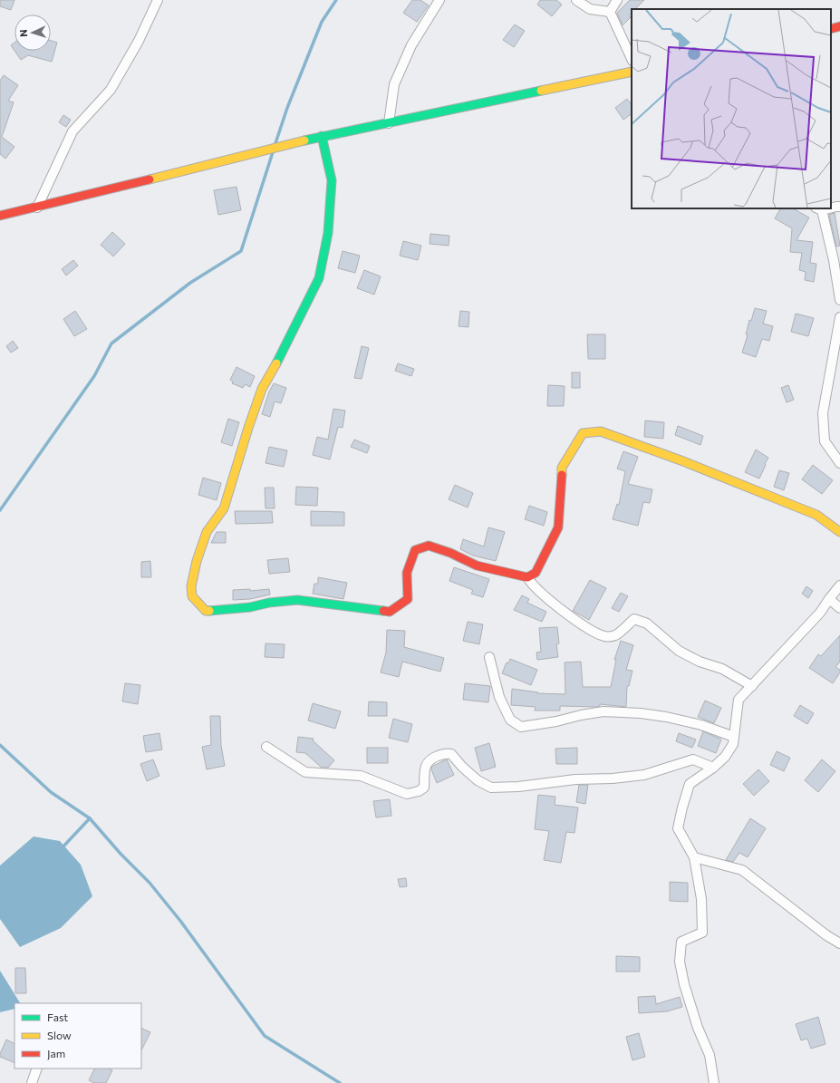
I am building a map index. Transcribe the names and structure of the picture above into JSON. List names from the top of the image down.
{
  "legend": ["Fast", "Slow", "Jam"],
  "north": "left"
}
